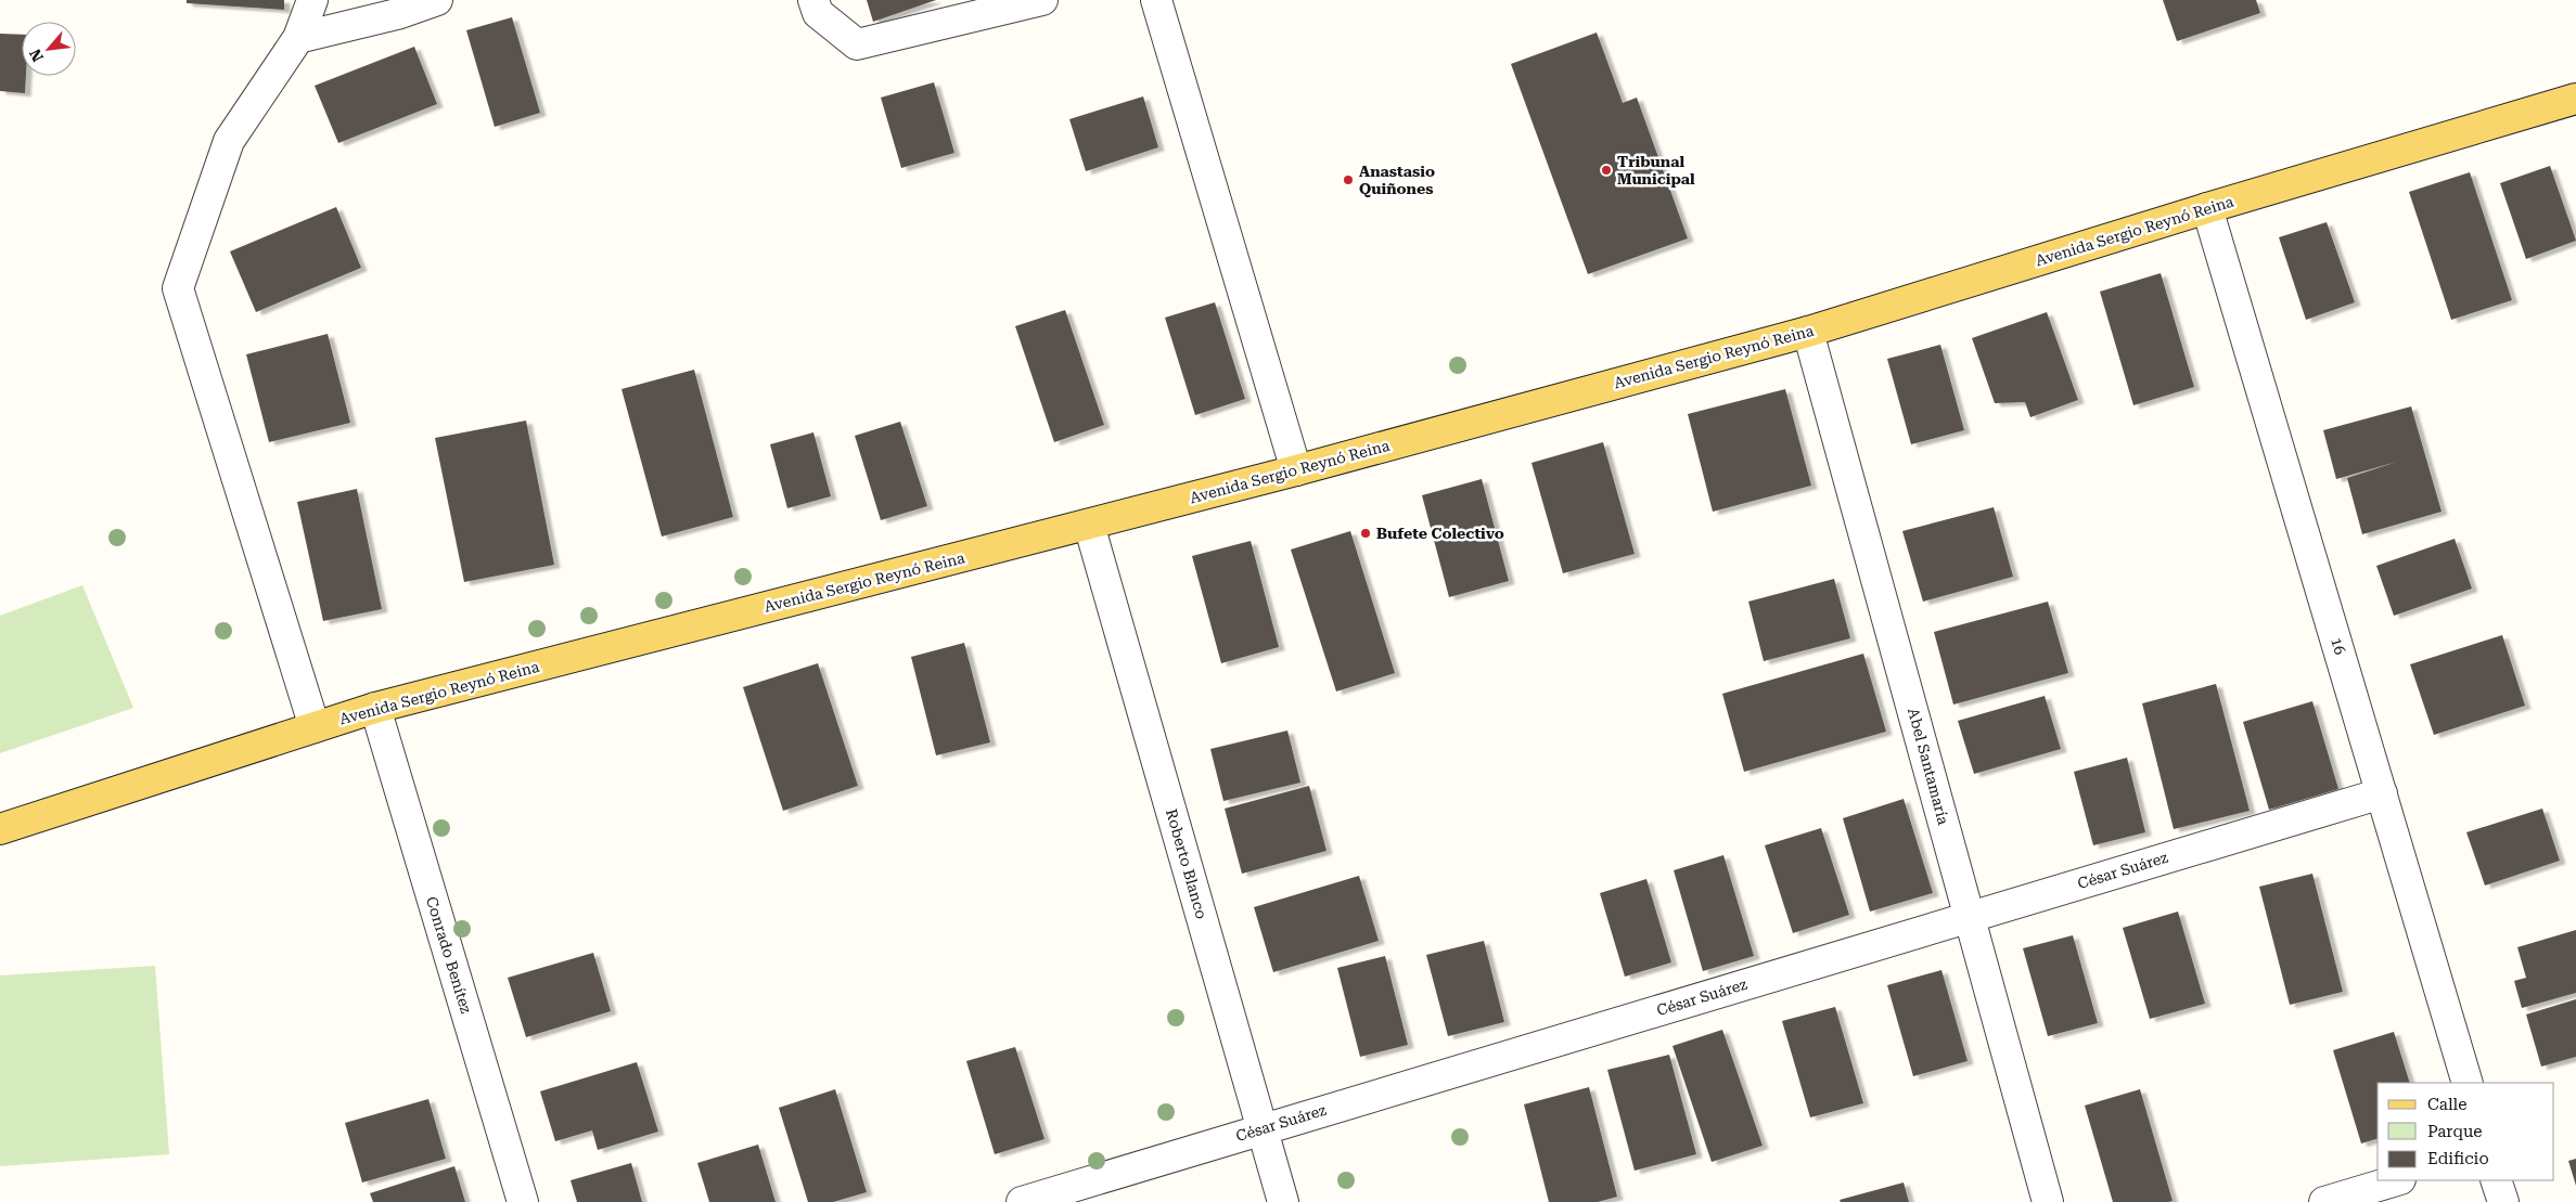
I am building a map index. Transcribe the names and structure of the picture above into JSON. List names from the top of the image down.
{
  "streets": {
    "main road": ["Avenida Sergio Reynó Reina"],
    "street": [
      "16",
      "Abel Santamaría",
      "Roberto Blanco",
      "César Suárez",
      "Conrado Benítez"
    ]
  },
  "crossings": [
    ["Avenida Sergio Reynó Reina", "16"],
    ["Avenida Sergio Reynó Reina", "Abel Santamaría"],
    ["Avenida Sergio Reynó Reina", "Roberto Blanco"],
    ["Avenida Sergio Reynó Reina", "Conrado Benítez"],
    ["16", "César Suárez"],
    ["Abel Santamaría", "César Suárez"],
    ["Roberto Blanco", "César Suárez"]
  ],
  "places": ["Tribunal Municipal", "Anastasio Quiñones", "Bufete Colectivo"],
  "legend": ["Calle", "Parque", "Edificio"],
  "north": "bottom left"
}
